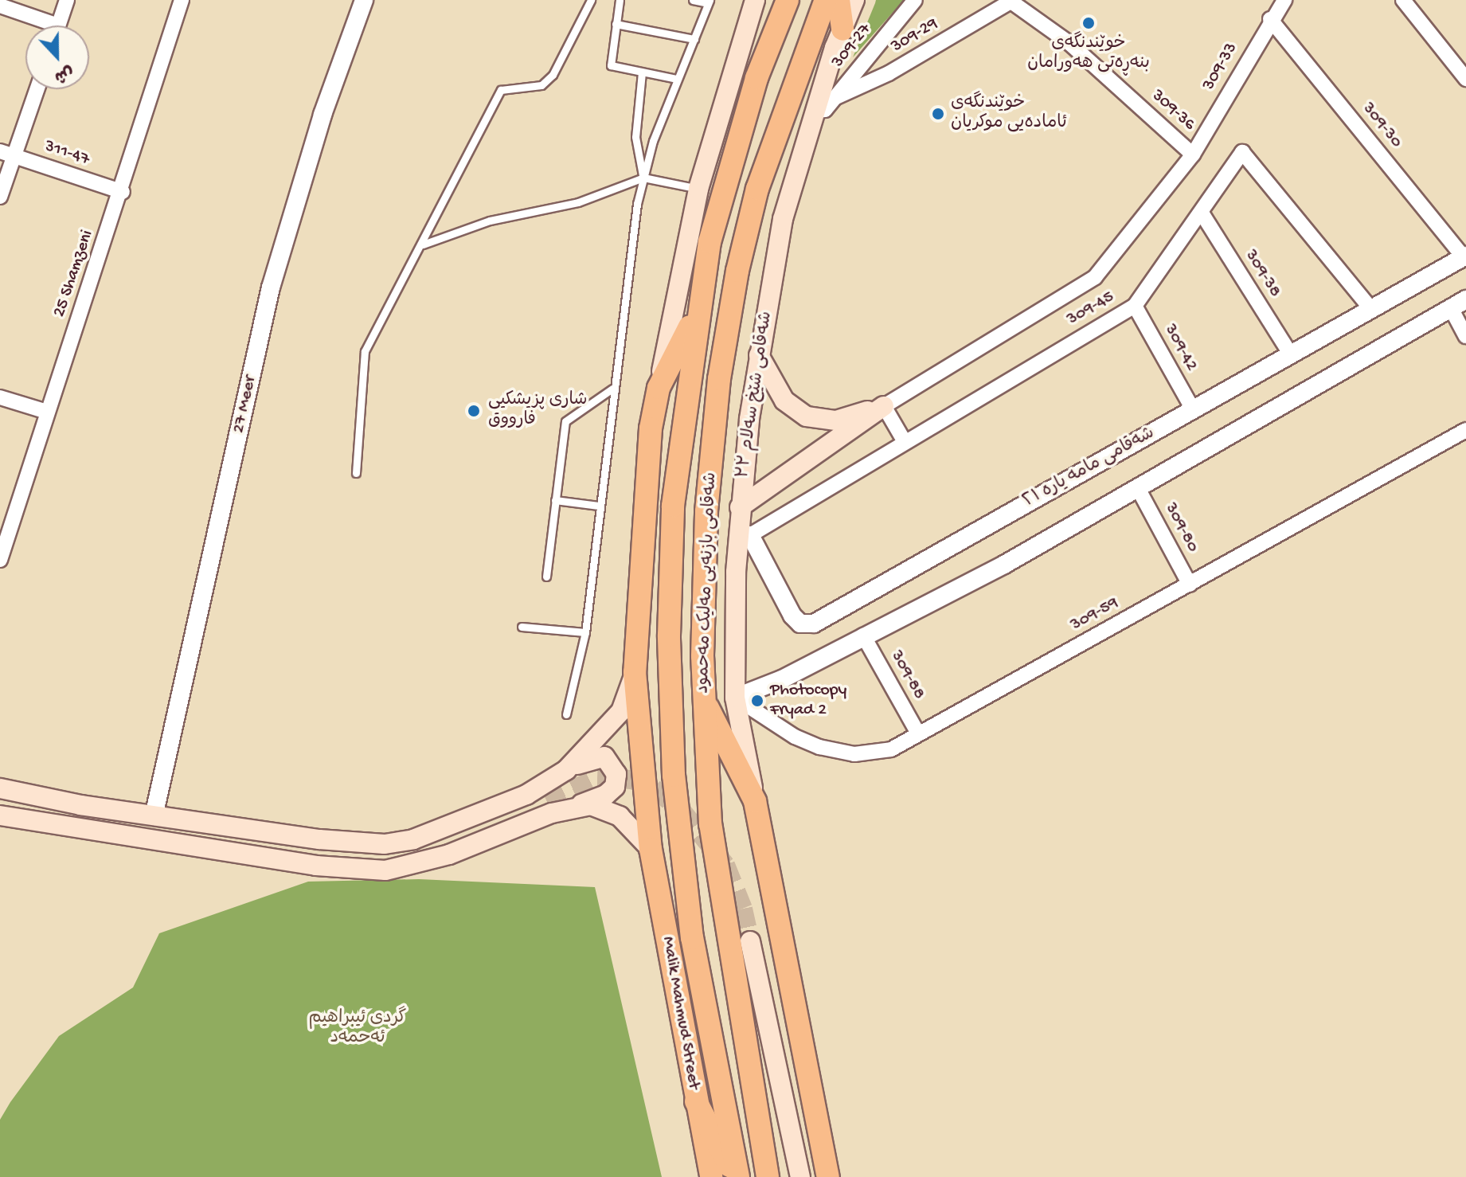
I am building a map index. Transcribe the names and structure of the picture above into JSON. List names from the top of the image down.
{
  "streets": {
    "main road": ["شەقامی شێخ سەلام ٣٣", "شەقامی بازنەیی مەلیک مەحمود", "Malik Mahmud Street"],
    "street": [
      "309-29",
      "309-27",
      "309-33",
      "309-36",
      "309-30",
      "311-47",
      "25 Shamzeni",
      "309-38",
      "309-45",
      "309-42",
      "27 Meer",
      "شەقامی مامە یارە ٢١",
      "309-80",
      "309-59",
      "309-88"
    ]
  },
  "crossings": [
    ["309-29", "309-27"],
    ["309-29", "309-36"],
    ["309-27", "شەقامی شێخ سەلام ٣٣"],
    ["309-33", "309-36"],
    ["309-33", "309-30"],
    ["309-30", "شەقامی مامە یارە ٢١"],
    ["311-47", "25 Shamzeni"],
    ["309-38", "309-45"],
    ["309-38", "شەقامی مامە یارە ٢١"],
    ["309-45", "309-42"],
    ["309-45", "شەقامی شێخ سەلام ٣٣"],
    ["309-45", "شەقامی مامە یارە ٢١"],
    ["309-42", "شەقامی مامە یارە ٢١"],
    ["شەقامی شێخ سەلام ٣٣", "شەقامی مامە یارە ٢١"],
    ["شەقامی شێخ سەلام ٣٣", "309-59"],
    ["309-80", "309-59"],
    ["شەقامی بازنەیی مەلیک مەحمود", "Malik Mahmud Street"],
    ["309-59", "309-88"]
  ],
  "parks": ["گردی ئیبراھیم ئەحمەد"],
  "places": [
    "خوێندنگەی بنەڕەتی هەورامان",
    "خوێندنگەی ئامادەیی موکریان",
    "شاری پزیشکیی فارووق",
    "Photocopy Fryad 2"
  ],
  "north": "bottom"
}
